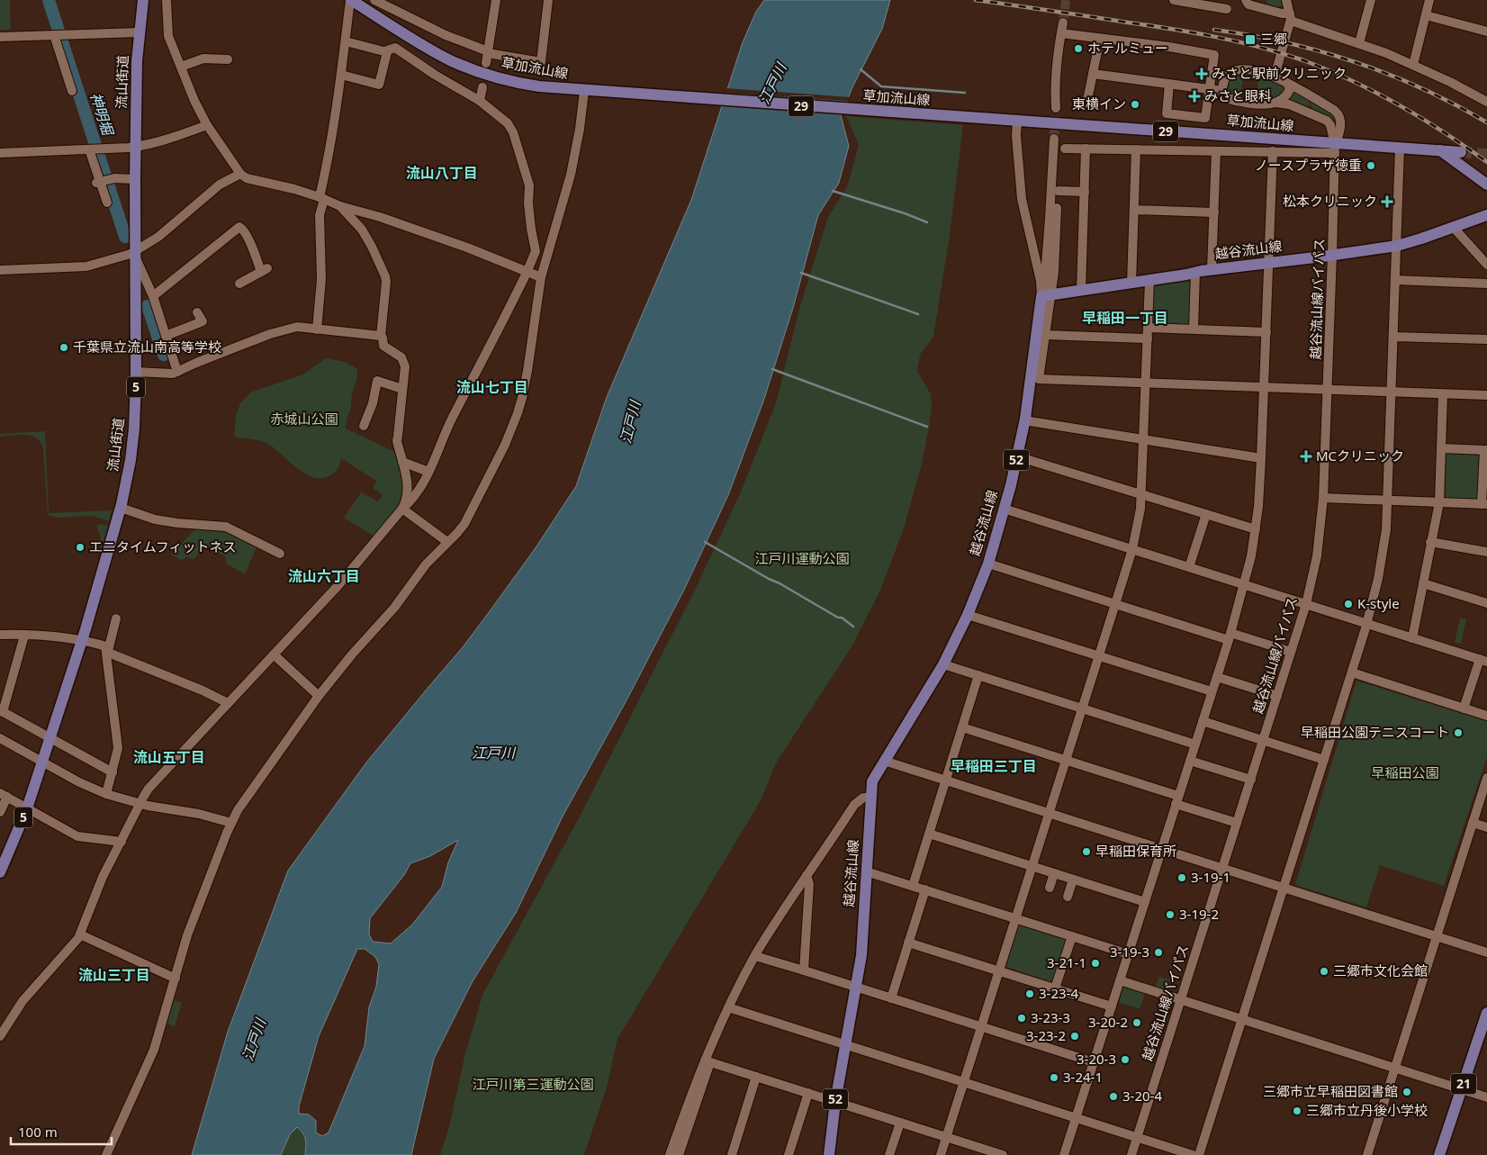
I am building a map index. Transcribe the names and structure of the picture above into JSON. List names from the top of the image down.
{
  "streets": {
    "main road": [
      "草加流山線",
      "流山街道",
      "29",
      "越谷流山線",
      "5",
      "52",
      "21"
    ],
    "street": ["越谷流山線バイパス"]
  },
  "crossings": [
    ["草加流山線", "越谷流山線バイパス"],
    ["越谷流山線", "越谷流山線バイパス"]
  ],
  "districts": [
    "流山八丁目",
    "早稲田一丁目",
    "流山七丁目",
    "流山六丁目",
    "流山五丁目",
    "早稲田三丁目",
    "流山三丁目"
  ],
  "water": ["江戸川", "神明堀"],
  "parks": [
    "赤城山公園",
    "江戸川運動公園",
    "早稲田公園",
    "江戸川第三運動公園"
  ],
  "places": {
    "transit": ["三郷"],
    "other": [
      "ホテルミュー",
      "東横イン",
      "ノースプラザ徳重",
      "千葉県立流山南高等学校",
      "エニタイムフィットネス",
      "K-style",
      "早稲田公園テニスコート",
      "早稲田保育所",
      "3-19-1",
      "3-19-2",
      "3-19-3",
      "3-21-1",
      "三郷市文化会館",
      "3-23-4",
      "3-23-3",
      "3-20-2",
      "3-23-2",
      "3-20-3",
      "3-24-1",
      "三郷市立早稲田図書館",
      "3-20-4",
      "三郷市立丹後小学校"
    ],
    "health": [
      "みさと駅前クリニック",
      "みさと眼科",
      "松本クリニック",
      "MCクリニック"
    ]
  },
  "scale_bar": "100 m"
}
